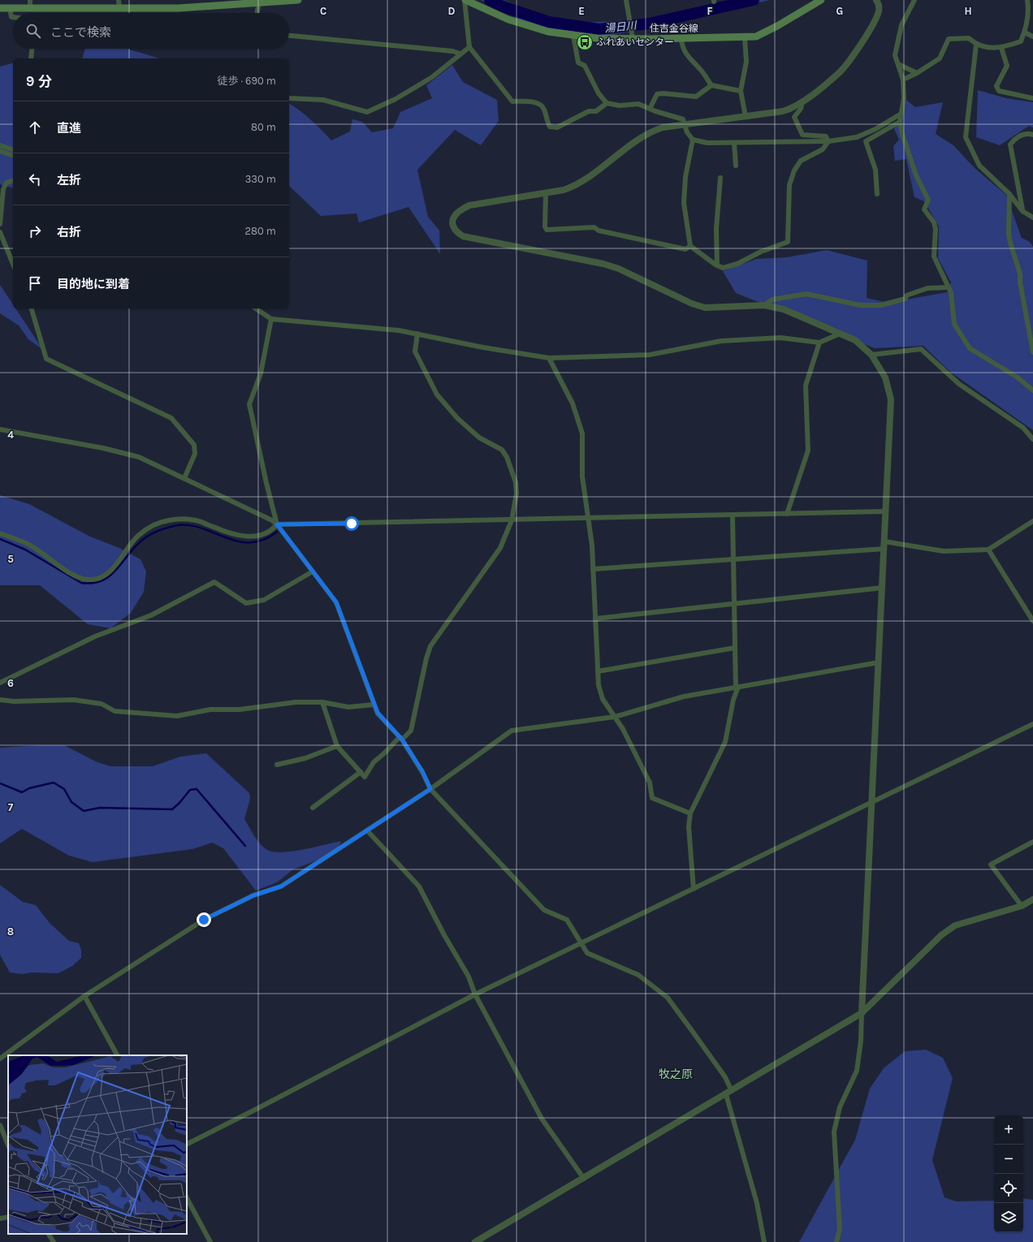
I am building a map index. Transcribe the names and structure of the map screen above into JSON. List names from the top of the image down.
{
  "streets": {
    "main road": ["住吉金谷線"]
  },
  "districts": ["牧之原"],
  "water": ["湯日川"],
  "places": {
    "bus stop": ["ふれあいセンター"]
  },
  "page": {
    "search": "ここで検索",
    "heading": ["9 分", "徒歩 · 690 m"],
    "list": [
      ["直進", "80 m"],
      ["左折", "330 m"],
      ["右折", "280 m"],
      "目的地に到着"
    ],
    "map_buttons": ["+", "−"]
  },
  "grid": {
    "columns": [
      "C",
      "D",
      "E",
      "F",
      "G",
      "H"
    ],
    "rows": [
      "4",
      "5",
      "6",
      "7",
      "8"
    ]
  }
}
